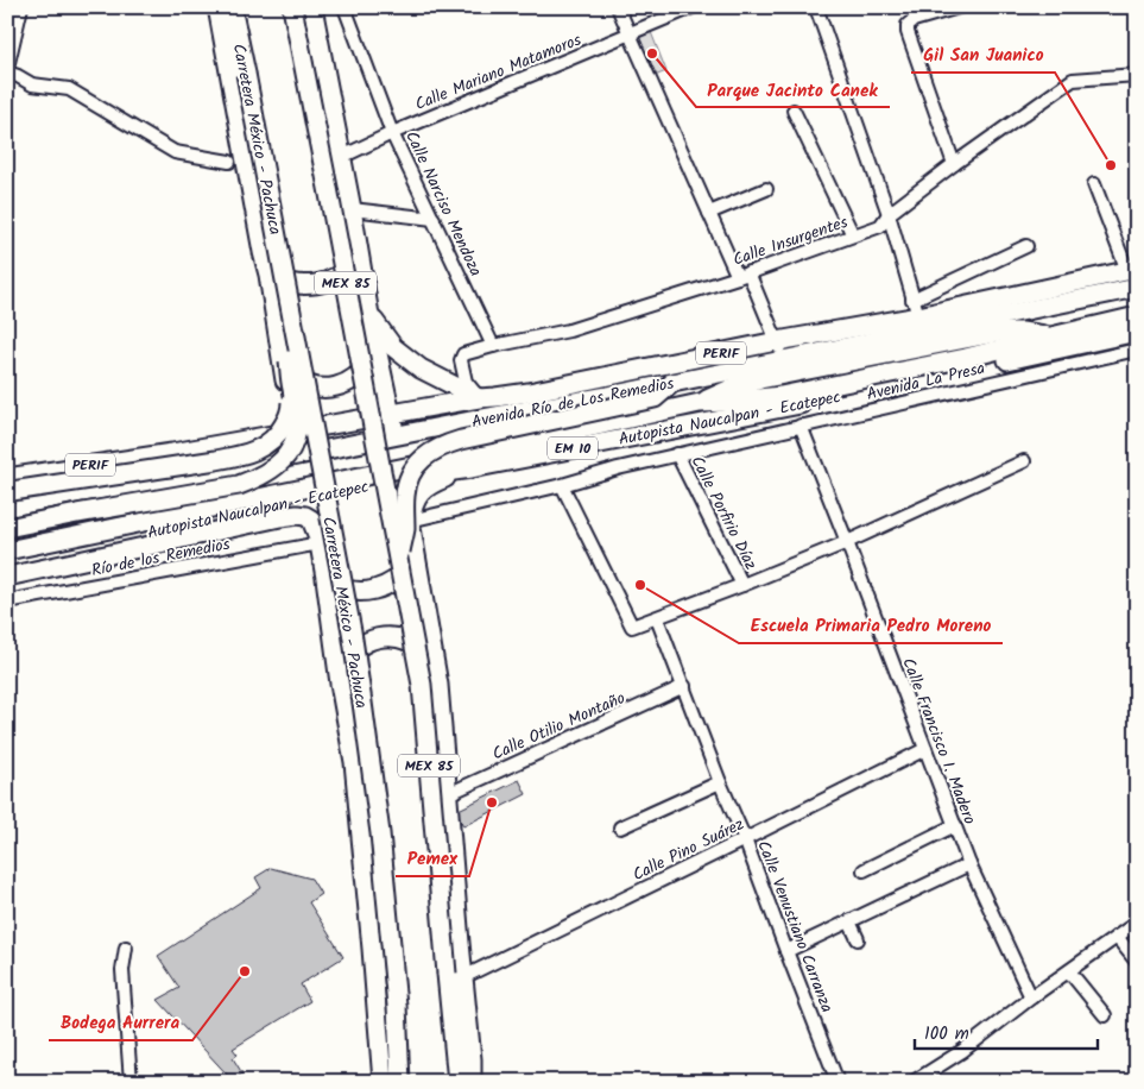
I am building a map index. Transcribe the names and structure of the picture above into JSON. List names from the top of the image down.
{
  "streets": {
    "highway": [
      "Carretera México - Pachuca",
      "MEX 85",
      "PERIF",
      "Avenida Río de Los Remedios",
      "Autopista Naucalpan - Ecatepec",
      "EM 10"
    ],
    "street": [
      "Calle Mariano Matamoros",
      "Calle Narciso Mendoza",
      "Calle Insurgentes",
      "Avenida La Presa",
      "Calle Porfirio Díaz",
      "Río de los Remedios",
      "Calle Otilio Montaño",
      "Calle Francisco I. Madero",
      "Calle Pino Suárez",
      "Calle Venustiano Carranza"
    ]
  },
  "crossings": [
    ["Calle Mariano Matamoros", "Calle Narciso Mendoza"],
    ["Calle Narciso Mendoza", "Calle Insurgentes"],
    ["Calle Insurgentes", "Avenida Río de Los Remedios"],
    ["Avenida La Presa", "Calle Porfirio Díaz"],
    ["Avenida La Presa", "Calle Francisco I. Madero"],
    ["Calle Otilio Montaño", "Calle Venustiano Carranza"],
    ["Calle Francisco I. Madero", "Calle Pino Suárez"],
    ["Calle Pino Suárez", "Calle Venustiano Carranza"]
  ],
  "places": [
    "Parque Jacinto Canek",
    "Gil San Juanico",
    "Escuela Primaria Pedro Moreno",
    "Pemex",
    "Bodega Aurrera"
  ],
  "scale_bar": "100 m"
}
